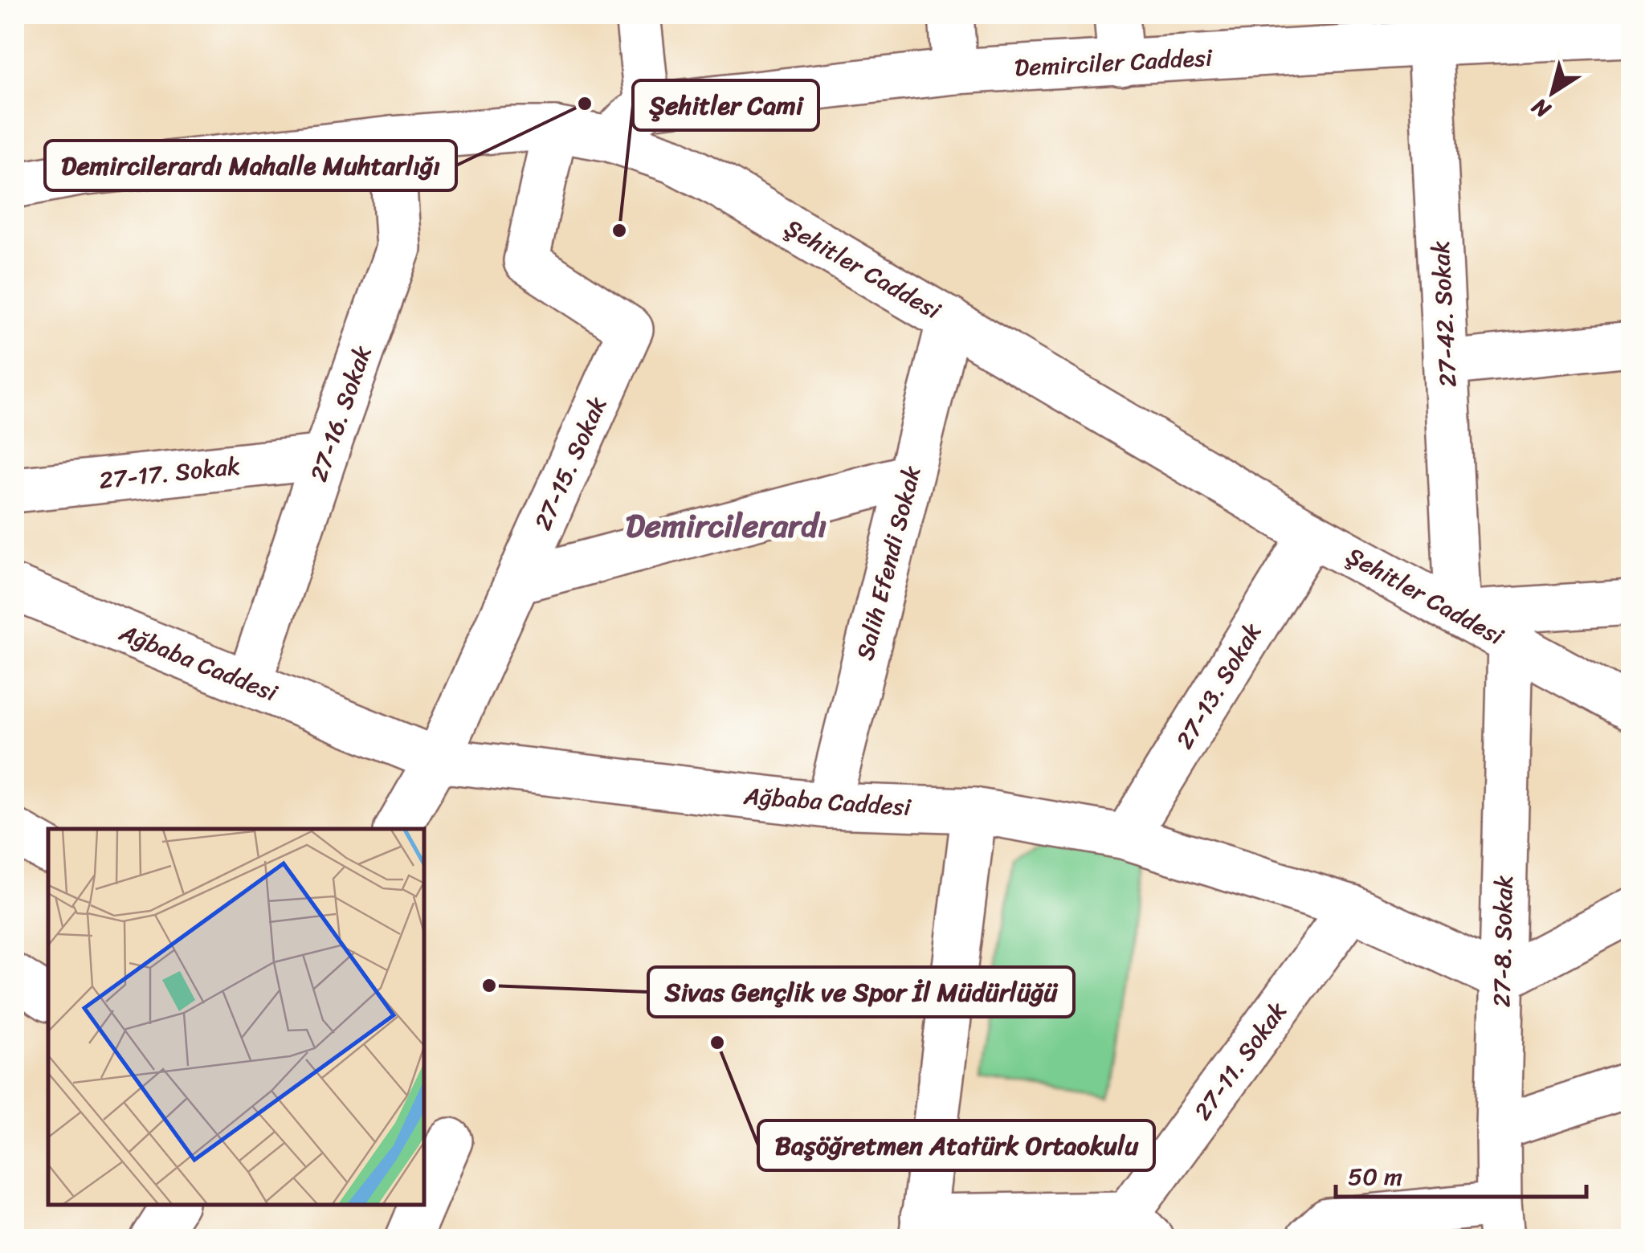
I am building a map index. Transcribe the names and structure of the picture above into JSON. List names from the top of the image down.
{
  "streets": {
    "street": [
      "Demirciler Caddesi",
      "Şehitler Caddesi",
      "27-42. Sokak",
      "27-16. Sokak",
      "27-15. Sokak",
      "27-17. Sokak",
      "Salih Efendi Sokak",
      "Ağbaba Caddesi",
      "27-13. Sokak",
      "27-8. Sokak",
      "27-11. Sokak"
    ]
  },
  "crossings": [
    ["Demirciler Caddesi", "27-42. Sokak"],
    ["Şehitler Caddesi", "27-42. Sokak"],
    ["Şehitler Caddesi", "27-16. Sokak"],
    ["Şehitler Caddesi", "27-15. Sokak"],
    ["Şehitler Caddesi", "Salih Efendi Sokak"],
    ["Şehitler Caddesi", "27-13. Sokak"],
    ["Şehitler Caddesi", "27-8. Sokak"],
    ["27-16. Sokak", "27-17. Sokak"],
    ["27-16. Sokak", "Ağbaba Caddesi"],
    ["27-15. Sokak", "Ağbaba Caddesi"],
    ["Salih Efendi Sokak", "Ağbaba Caddesi"],
    ["Ağbaba Caddesi", "27-13. Sokak"],
    ["Ağbaba Caddesi", "27-8. Sokak"],
    ["Ağbaba Caddesi", "27-11. Sokak"]
  ],
  "districts": ["Demircilerardı"],
  "places": [
    "Demircilerardı Mahalle Muhtarlığı",
    "Şehitler Cami",
    "Sivas Gençlik ve Spor İl Müdürlüğü",
    "Başöğretmen Atatürk Ortaokulu"
  ],
  "scale_bar": "50 m",
  "north": "bottom left"
}
